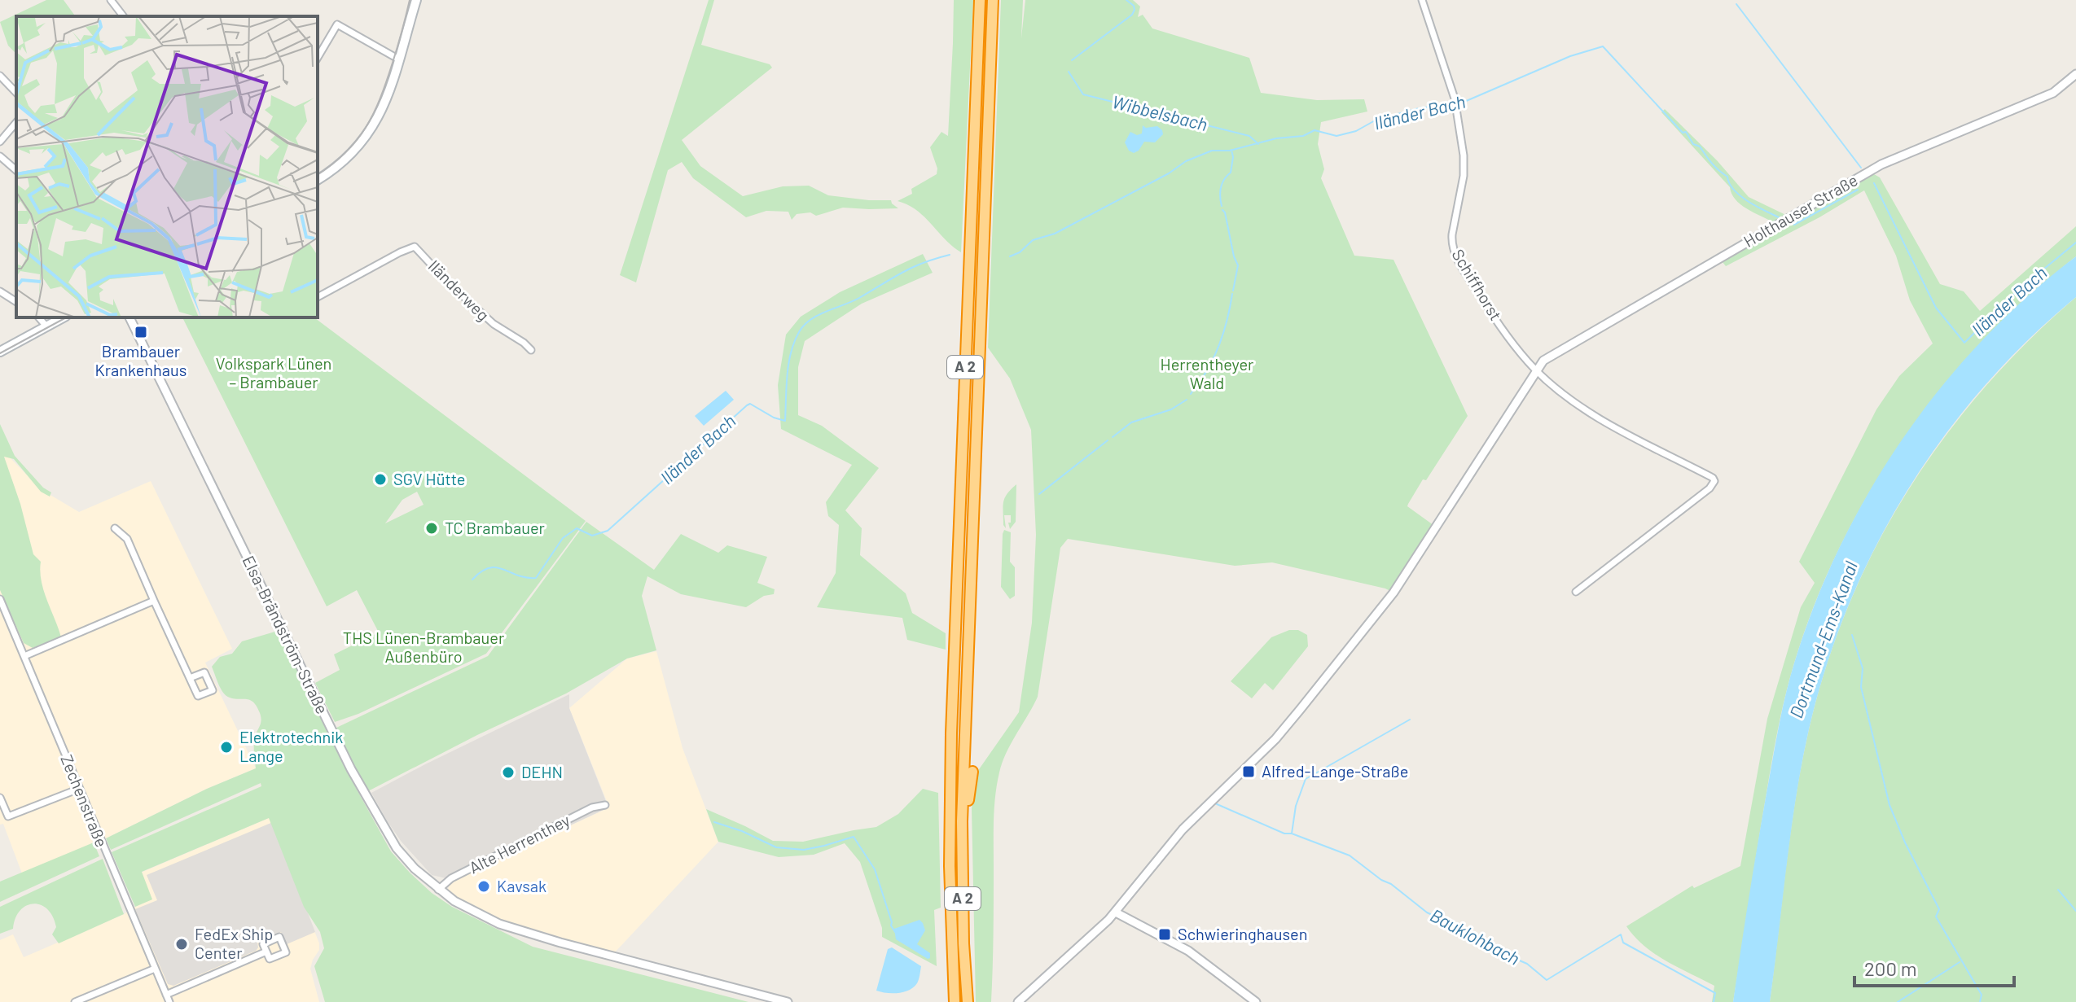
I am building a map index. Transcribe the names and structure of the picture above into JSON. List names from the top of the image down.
{
  "streets": {
    "highway": ["A 2"],
    "street": [
      "Holthauser Straße",
      "Schiffhorst",
      "Iländerweg",
      "Elsa-Brändström-Straße",
      "Zechenstraße",
      "Alte Herrenthey"
    ]
  },
  "crossings": [
    ["Holthauser Straße", "Schiffhorst"],
    ["Elsa-Brändström-Straße", "Alte Herrenthey"]
  ],
  "water": [
    "Iländer Bach",
    "Wibbelsbach",
    "Dortmund-Ems-Kanal",
    "Bauklohbach"
  ],
  "parks": ["Volkspark Lünen – Brambauer", "Herrentheyer Wald", "THS Lünen-Brambauer Außenbüro"],
  "places": {
    "transit": ["Brambauer Krankenhaus", "Alfred-Lange-Straße", "Schwieringhausen"],
    "other": [
      "SGV Hütte",
      "TC Brambauer",
      "Elektrotechnik Lange",
      "DEHN",
      "Kavsak",
      "FedEx Ship Center"
    ]
  },
  "scale_bar": "200 m"
}
